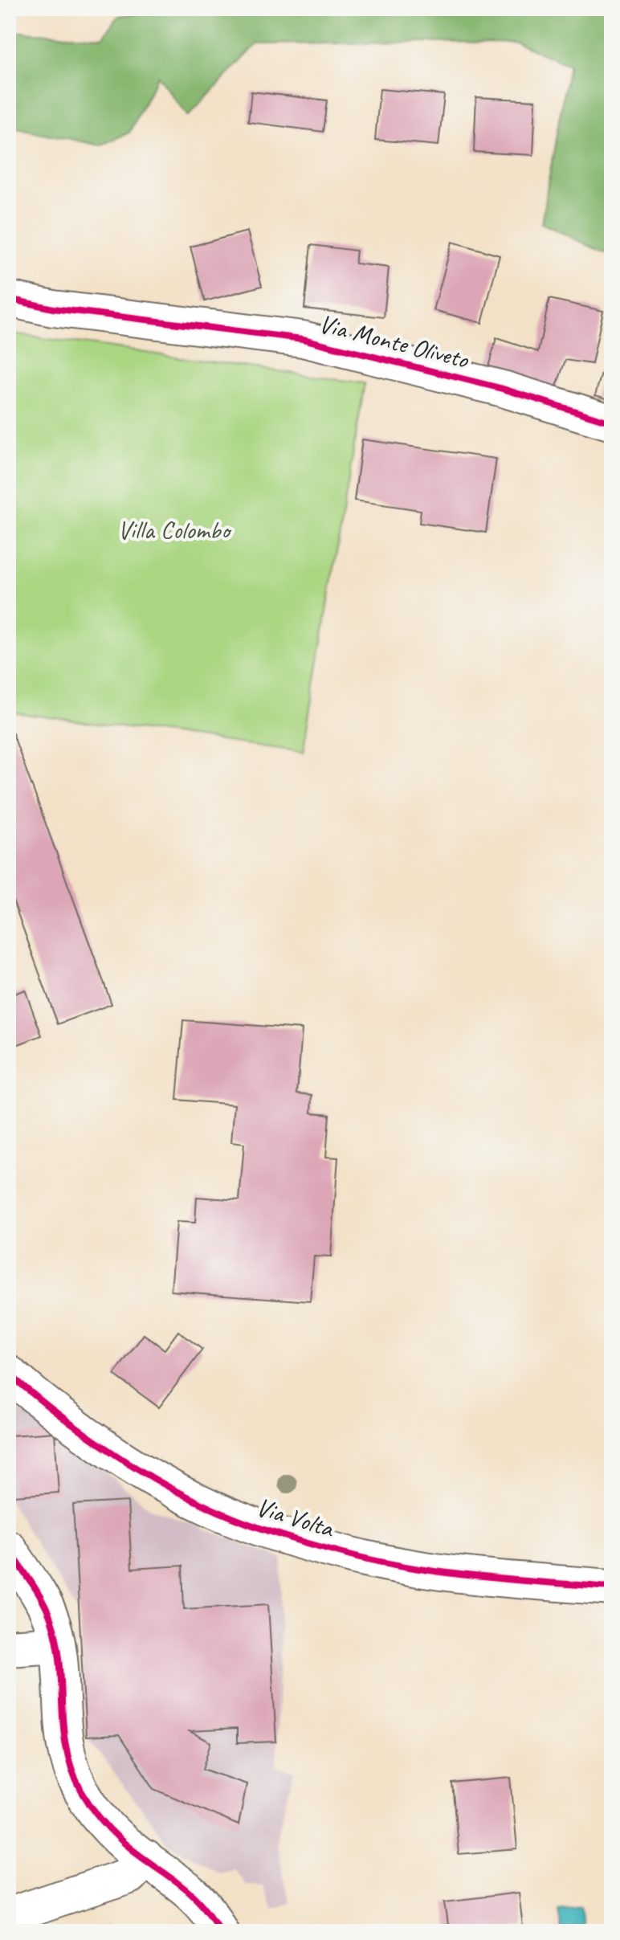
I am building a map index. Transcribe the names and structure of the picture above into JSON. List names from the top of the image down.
{
  "streets": {
    "street": ["Via Monte Oliveto", "Via Volta"]
  },
  "parks": ["Villa Colombo"]
}
